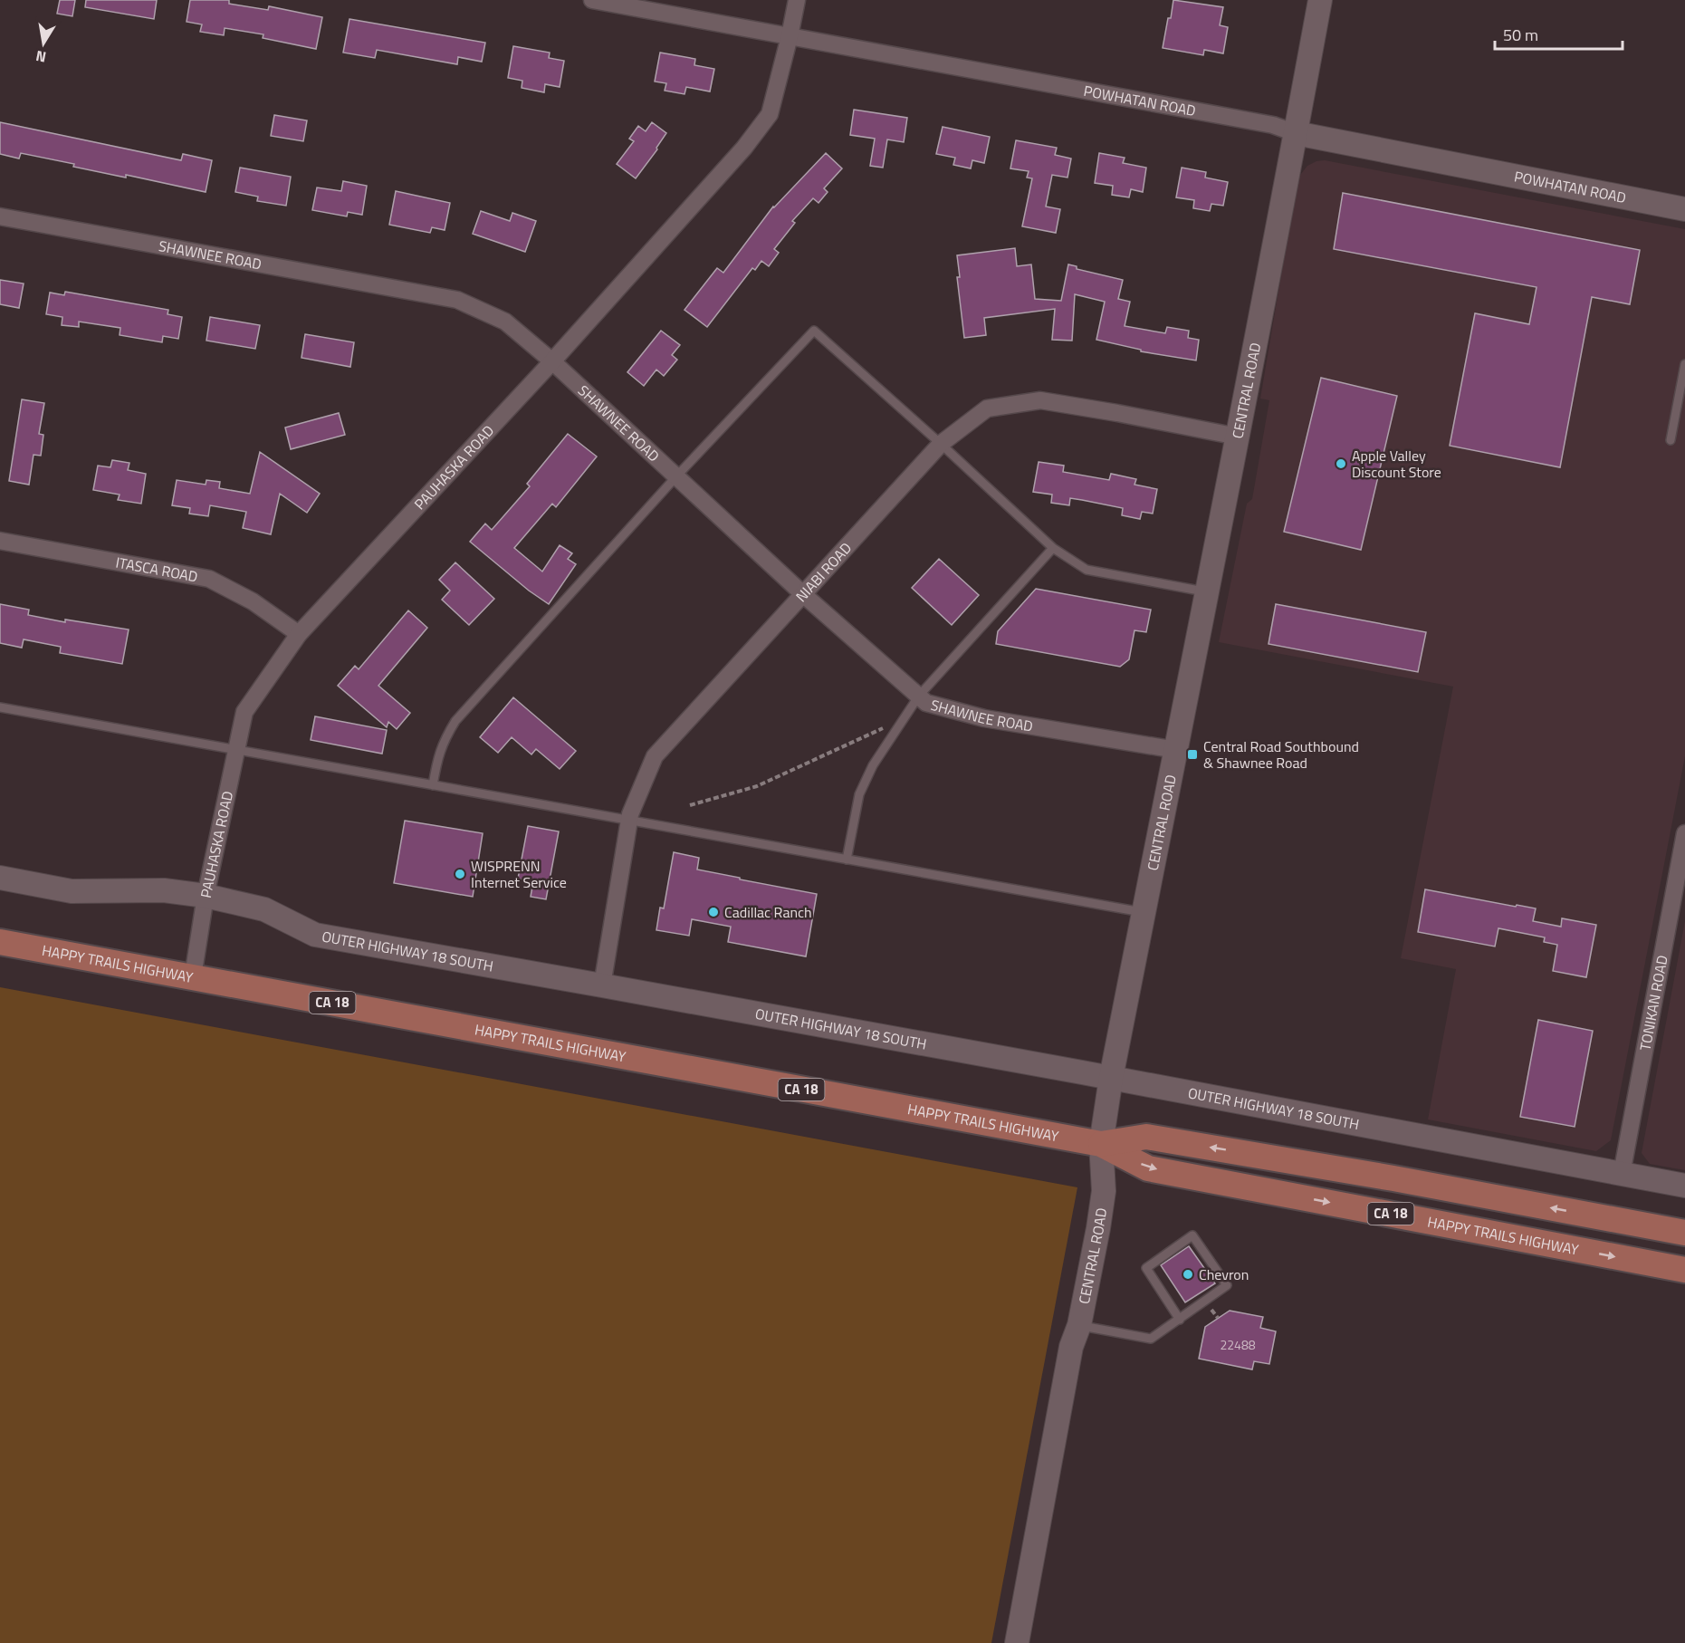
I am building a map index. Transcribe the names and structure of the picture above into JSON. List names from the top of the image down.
{
  "streets": {
    "main road": ["HAPPY TRAILS HIGHWAY", "CA 18"],
    "street": [
      "POWHATAN ROAD",
      "SHAWNEE ROAD",
      "CENTRAL ROAD",
      "PAUHASKA ROAD",
      "ITASCA ROAD",
      "NIABI ROAD",
      "OUTER HIGHWAY 18 SOUTH",
      "TONIKAN ROAD"
    ]
  },
  "crossings": [
    ["POWHATAN ROAD", "CENTRAL ROAD"],
    ["POWHATAN ROAD", "PAUHASKA ROAD"],
    ["SHAWNEE ROAD", "CENTRAL ROAD"],
    ["SHAWNEE ROAD", "PAUHASKA ROAD"],
    ["SHAWNEE ROAD", "NIABI ROAD"],
    ["CENTRAL ROAD", "NIABI ROAD"],
    ["CENTRAL ROAD", "OUTER HIGHWAY 18 SOUTH"],
    ["CENTRAL ROAD", "HAPPY TRAILS HIGHWAY"],
    ["PAUHASKA ROAD", "ITASCA ROAD"],
    ["PAUHASKA ROAD", "OUTER HIGHWAY 18 SOUTH"],
    ["PAUHASKA ROAD", "HAPPY TRAILS HIGHWAY"],
    ["NIABI ROAD", "OUTER HIGHWAY 18 SOUTH"],
    ["OUTER HIGHWAY 18 SOUTH", "TONIKAN ROAD"]
  ],
  "places": {
    "other": [
      "Apple Valley Discount Store",
      "WISPRENN Internet Service",
      "Cadillac Ranch",
      "Chevron"
    ],
    "transit": ["Central Road Southbound & Shawnee Road"]
  },
  "house_numbers": ["22488"],
  "scale_bar": "50 m",
  "north": "bottom"
}
